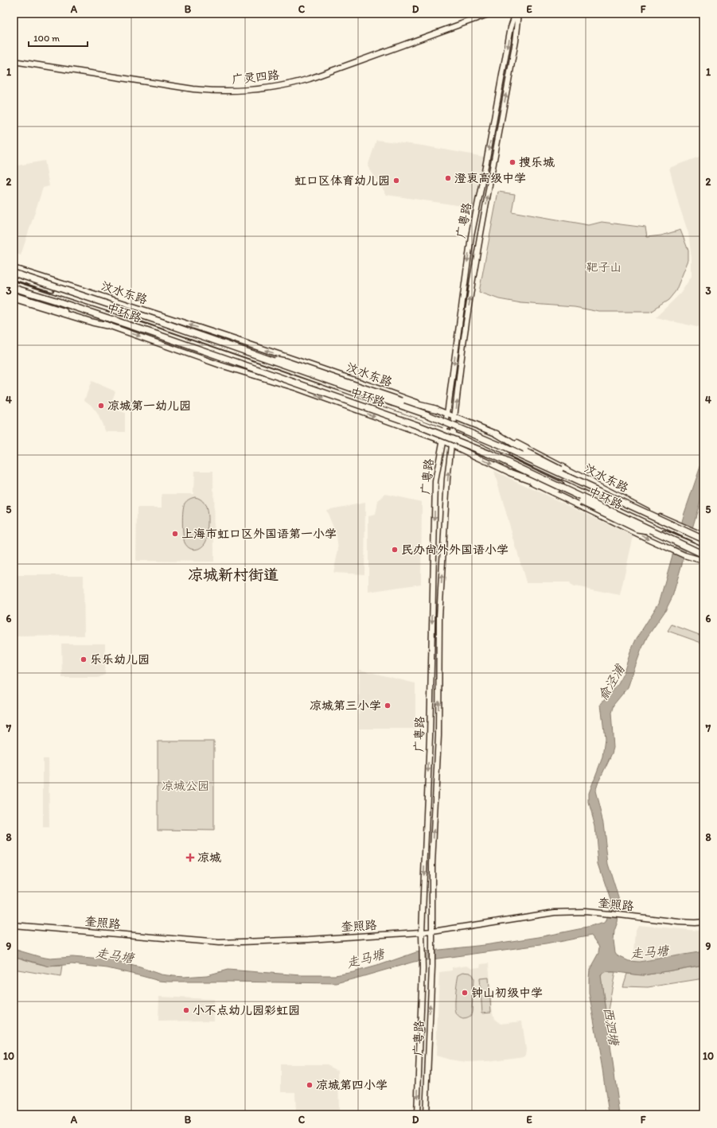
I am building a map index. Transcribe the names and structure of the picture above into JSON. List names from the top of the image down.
{
  "streets": {
    "highway": ["中环路"],
    "main road": [
      "广灵四路",
      "广粤路",
      "汶水东路",
      "奎照路"
    ]
  },
  "crossings": [
    ["广粤路", "汶水东路"],
    ["广粤路", "奎照路"],
    ["汶水东路", "中环路"]
  ],
  "districts": ["凉城新村街道"],
  "water": ["俞泾浦", "走马塘", "西泗塘"],
  "parks": ["靶子山", "凉城公园"],
  "places": {
    "other": [
      "搜乐城",
      "澄衷高级中学",
      "虹口区体育幼儿园",
      "凉城第一幼儿园",
      "上海市虹口区外国语第一小学",
      "民办尚外外国语小学",
      "乐乐幼儿园",
      "凉城第三小学",
      "钟山初级中学",
      "小不点幼儿园彩虹园",
      "凉城第四小学"
    ],
    "health": ["凉城"]
  },
  "scale_bar": "100 m",
  "grid": {
    "columns": [
      "A",
      "B",
      "C",
      "D",
      "E",
      "F"
    ],
    "rows": [
      "1",
      "2",
      "3",
      "4",
      "5",
      "6",
      "7",
      "8",
      "9",
      "10"
    ]
  }
}
